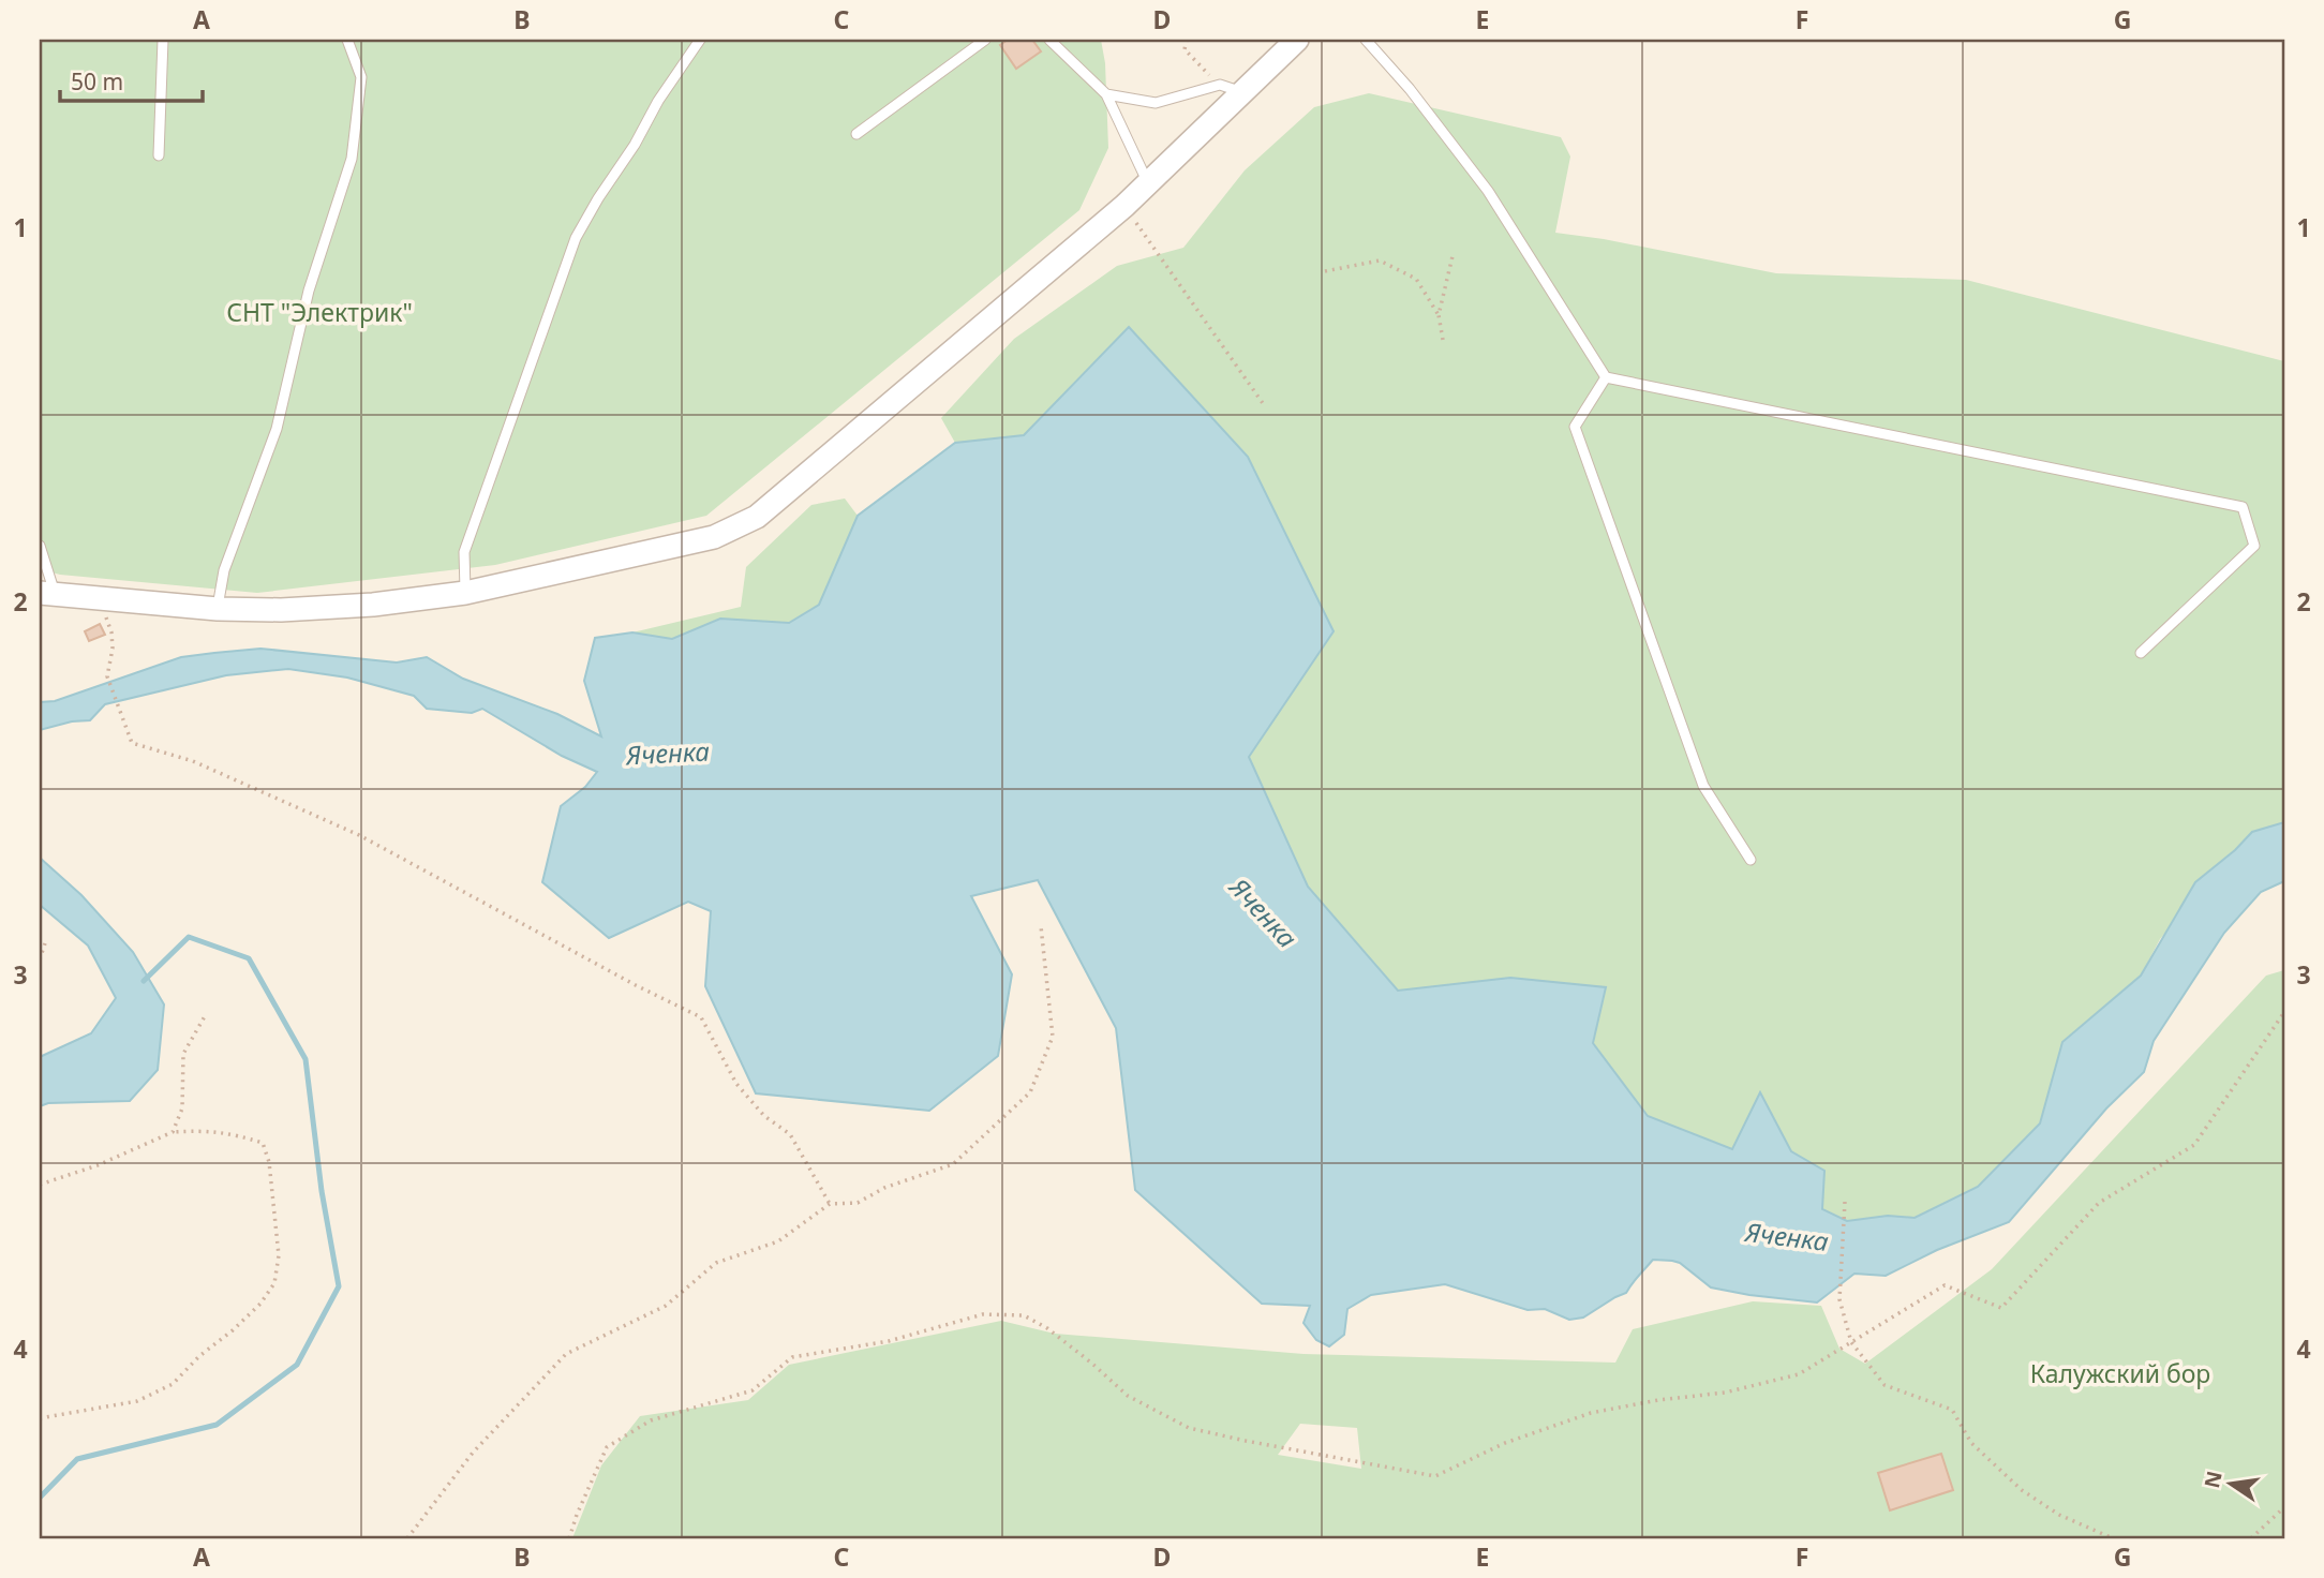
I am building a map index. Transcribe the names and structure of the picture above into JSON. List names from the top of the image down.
{
  "water": ["Яченка"],
  "parks": ["СНТ \"Электрик\"", "Калужский бор"],
  "scale_bar": "50 m",
  "north": "left",
  "grid": {
    "columns": [
      "A",
      "B",
      "C",
      "D",
      "E",
      "F",
      "G"
    ],
    "rows": [
      "1",
      "2",
      "3",
      "4"
    ]
  }
}
